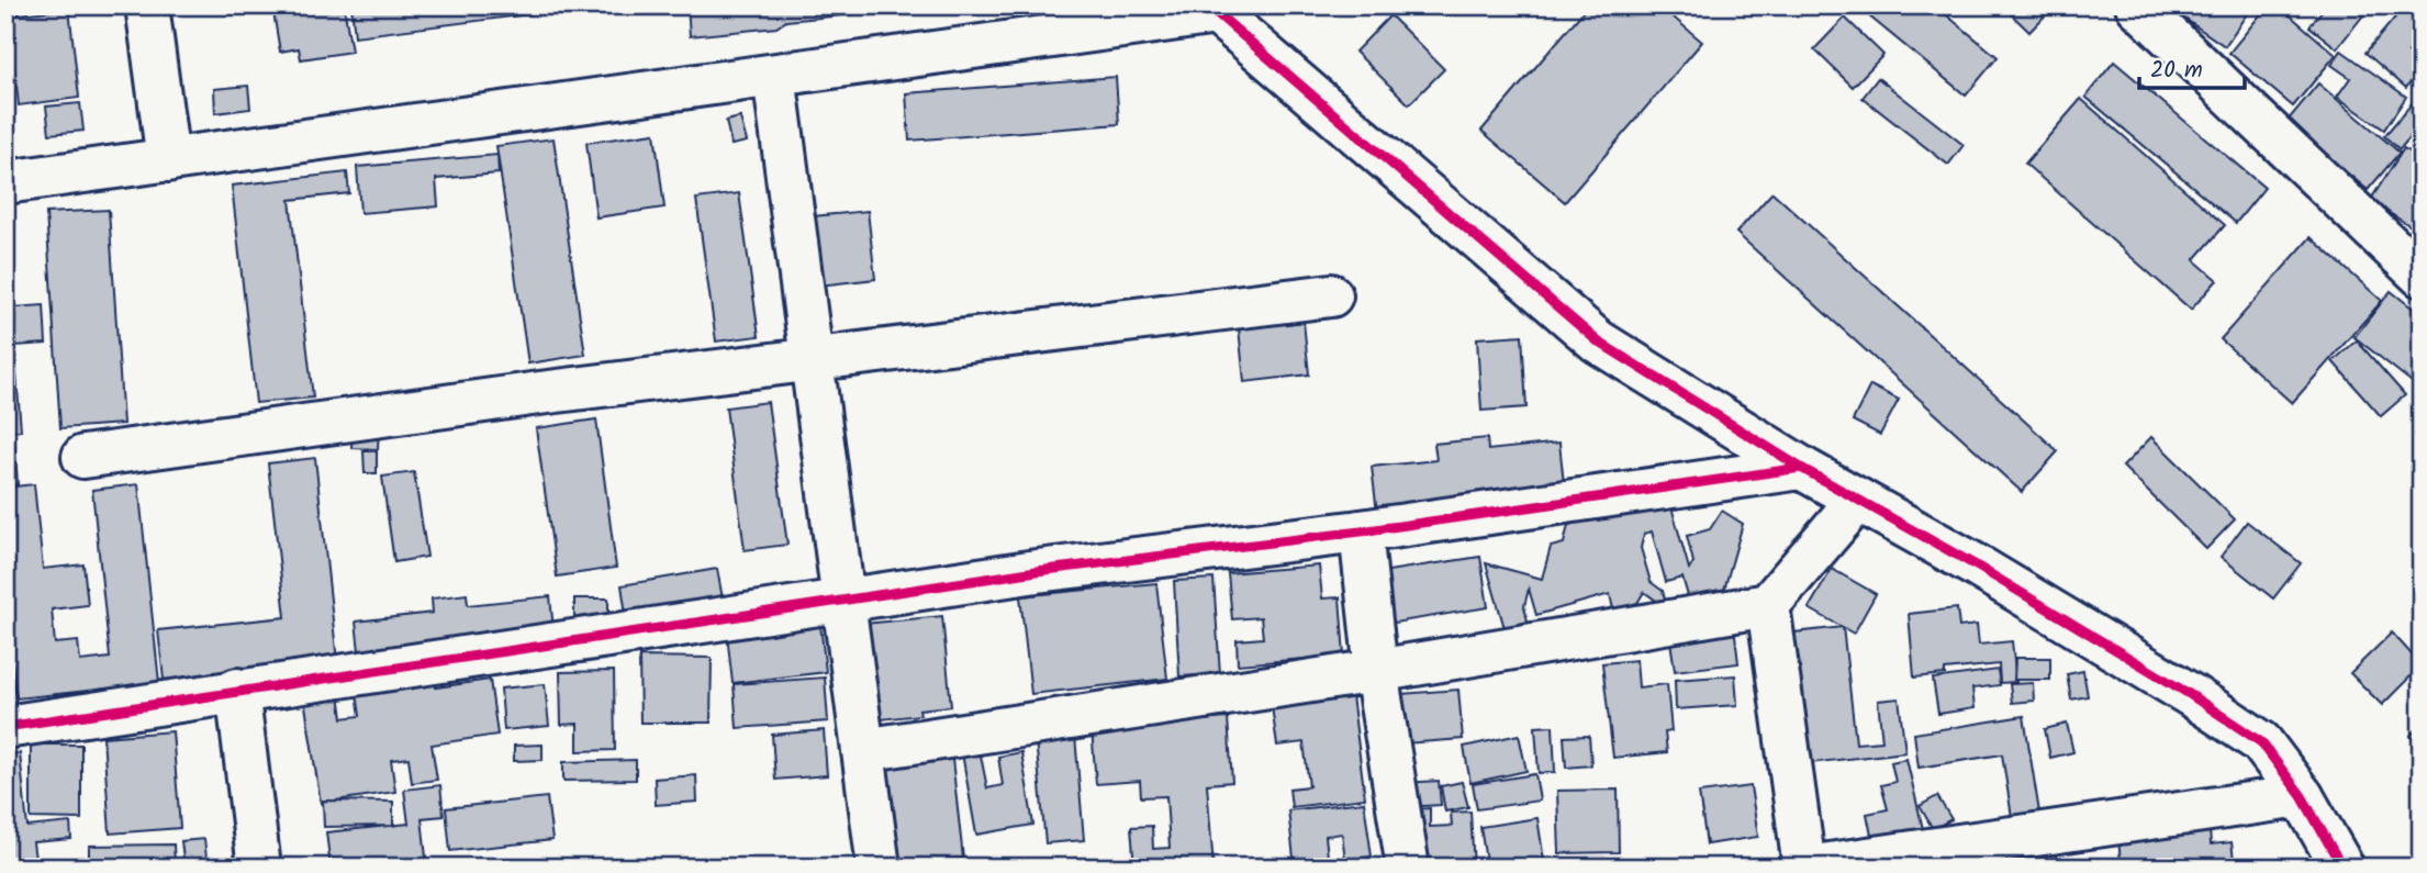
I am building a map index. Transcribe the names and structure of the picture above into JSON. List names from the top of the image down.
{
  "scale_bar": "20 m"
}
